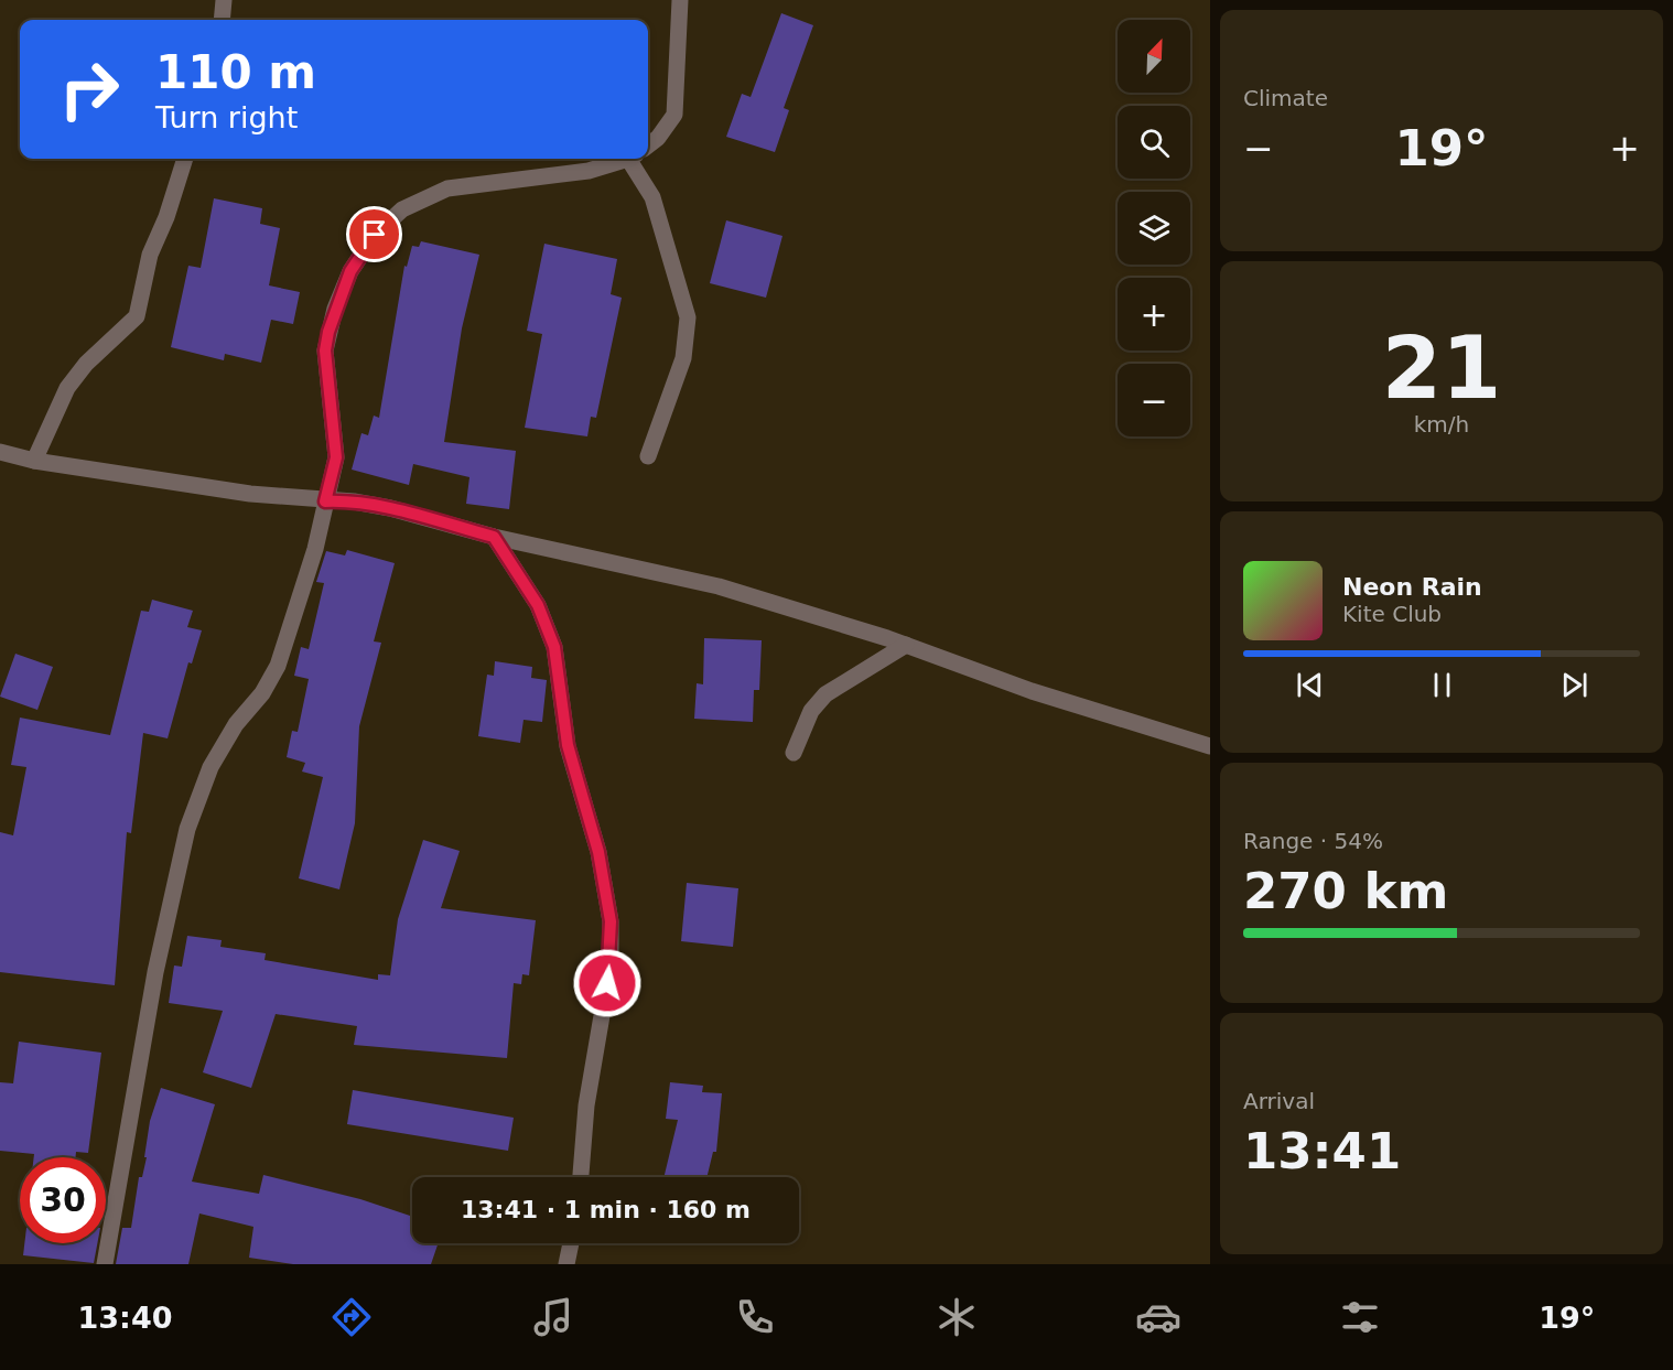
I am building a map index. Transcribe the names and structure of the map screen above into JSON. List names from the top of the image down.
{
  "north": "top right",
  "page": {
    "tile": [
      "Climate",
      ["21", "km/h"],
      ["Range · 54%", "270 km"],
      ["Arrival", "13:41"]
    ],
    "map_buttons": ["+", "−"],
    "turn": ["110 m", "Turn right"],
    "heat": ["−", "19°", "+"],
    "song": ["Neon Rain", "Kite Club"],
    "limit": "30",
    "trip": "13:41 · 1 min · 160 m",
    "tabs": ["13:40", "19°"]
  }
}
